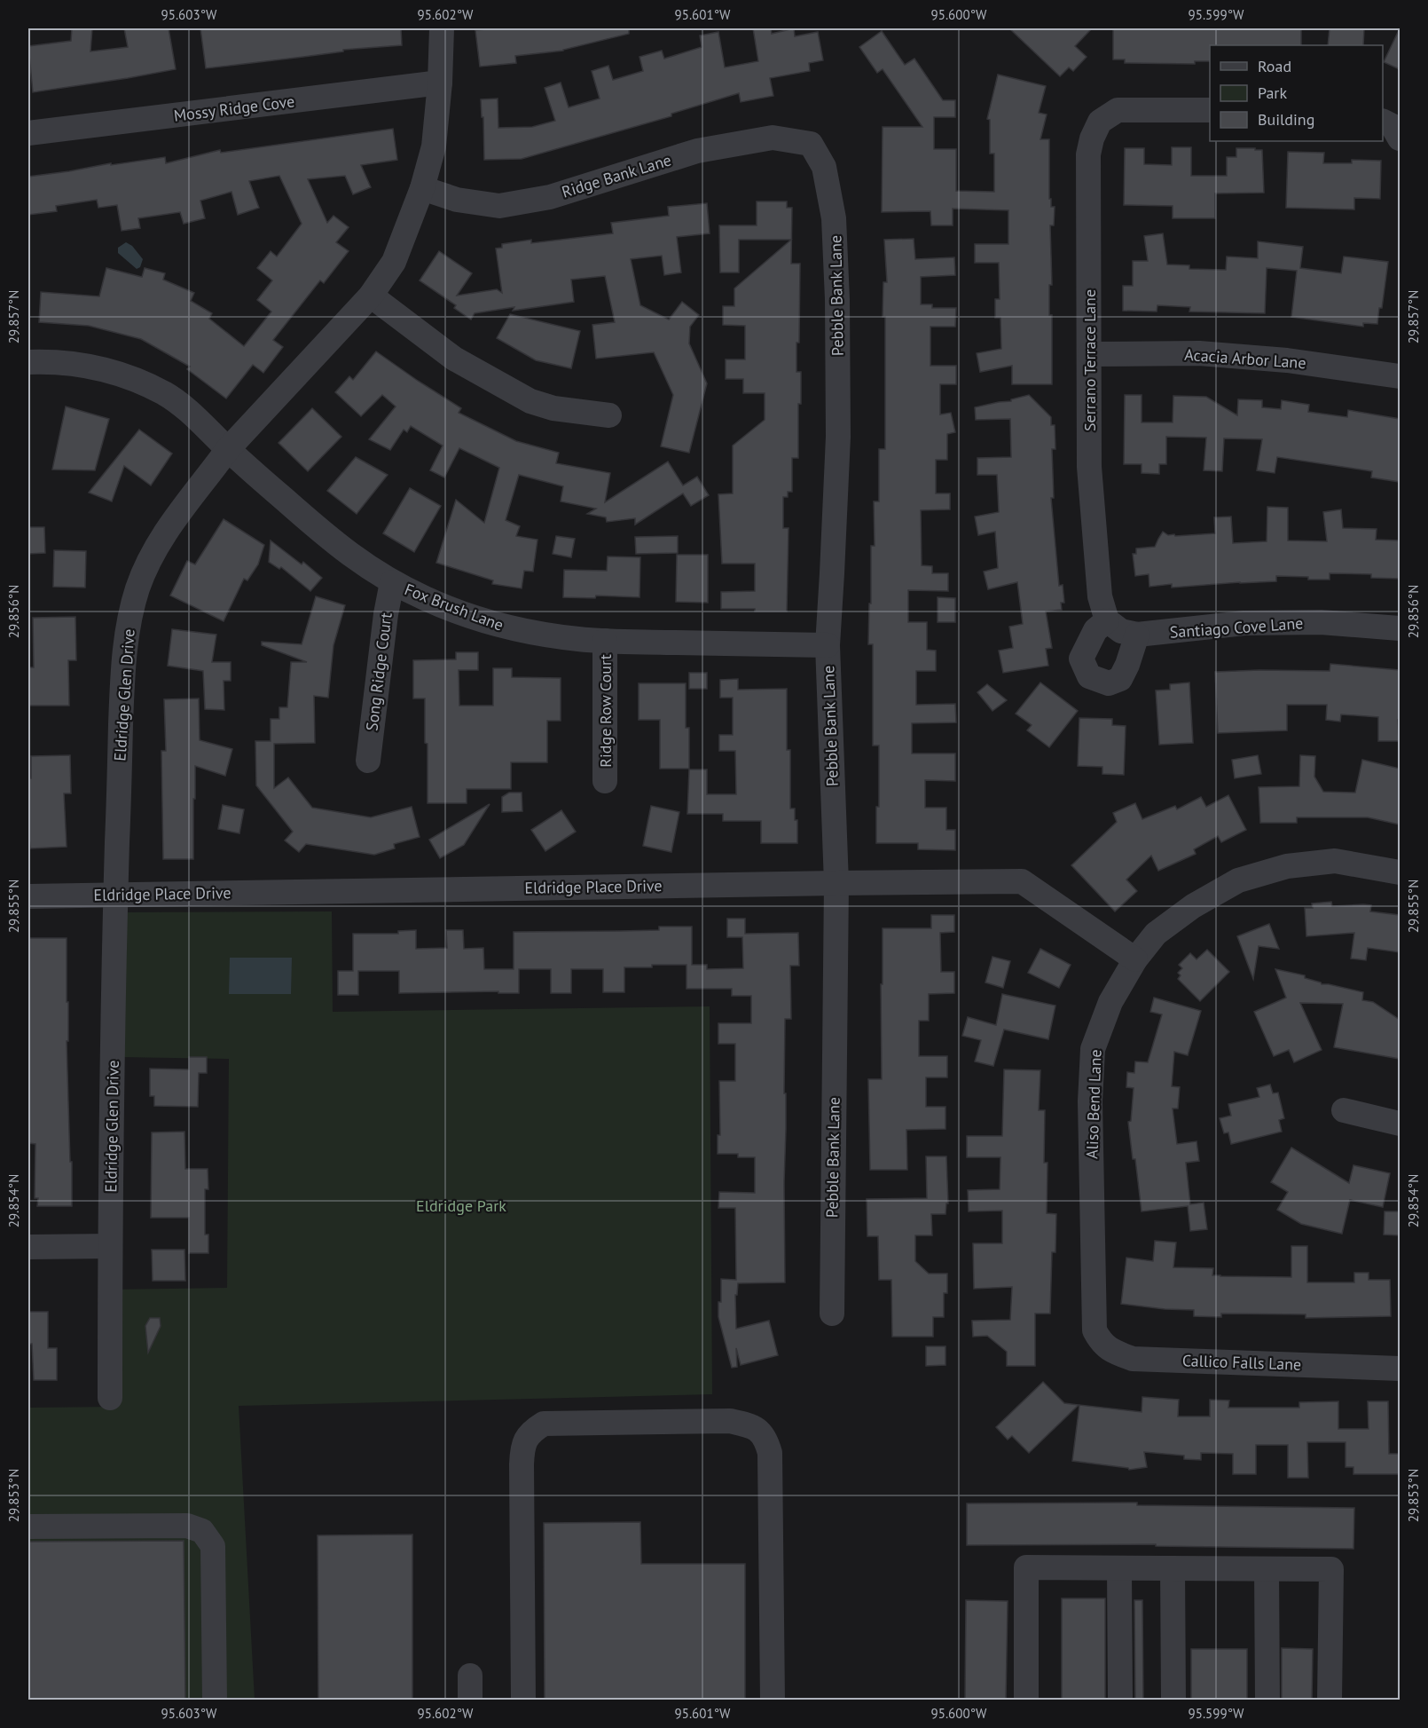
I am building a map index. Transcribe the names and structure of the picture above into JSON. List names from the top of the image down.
{
  "streets": {
    "street": [
      "Mossy Ridge Cove",
      "Ridge Bank Lane",
      "Pebble Bank Lane",
      "Acacia Arbor Lane",
      "Serrano Terrace Lane",
      "Fox Brush Lane",
      "Santiago Cove Lane",
      "Song Ridge Court",
      "Eldridge Glen Drive",
      "Ridge Row Court",
      "Eldridge Place Drive",
      "Aliso Bend Lane",
      "Callico Falls Lane"
    ]
  },
  "crossings": [
    ["Mossy Ridge Cove", "Eldridge Glen Drive"],
    ["Ridge Bank Lane", "Pebble Bank Lane"],
    ["Ridge Bank Lane", "Eldridge Glen Drive"],
    ["Pebble Bank Lane", "Fox Brush Lane"],
    ["Pebble Bank Lane", "Eldridge Place Drive"],
    ["Acacia Arbor Lane", "Serrano Terrace Lane"],
    ["Serrano Terrace Lane", "Santiago Cove Lane"],
    ["Fox Brush Lane", "Song Ridge Court"],
    ["Fox Brush Lane", "Eldridge Glen Drive"],
    ["Fox Brush Lane", "Ridge Row Court"],
    ["Eldridge Glen Drive", "Eldridge Place Drive"],
    ["Eldridge Place Drive", "Aliso Bend Lane"],
    ["Aliso Bend Lane", "Callico Falls Lane"]
  ],
  "parks": ["Eldridge Park"],
  "legend": ["Road", "Park", "Building"],
  "coordinates": [
    "95.603°W",
    "95.602°W",
    "95.601°W",
    "95.600°W",
    "95.599°W",
    "29.857°N",
    "29.856°N",
    "29.855°N",
    "29.854°N",
    "29.853°N"
  ]
}
